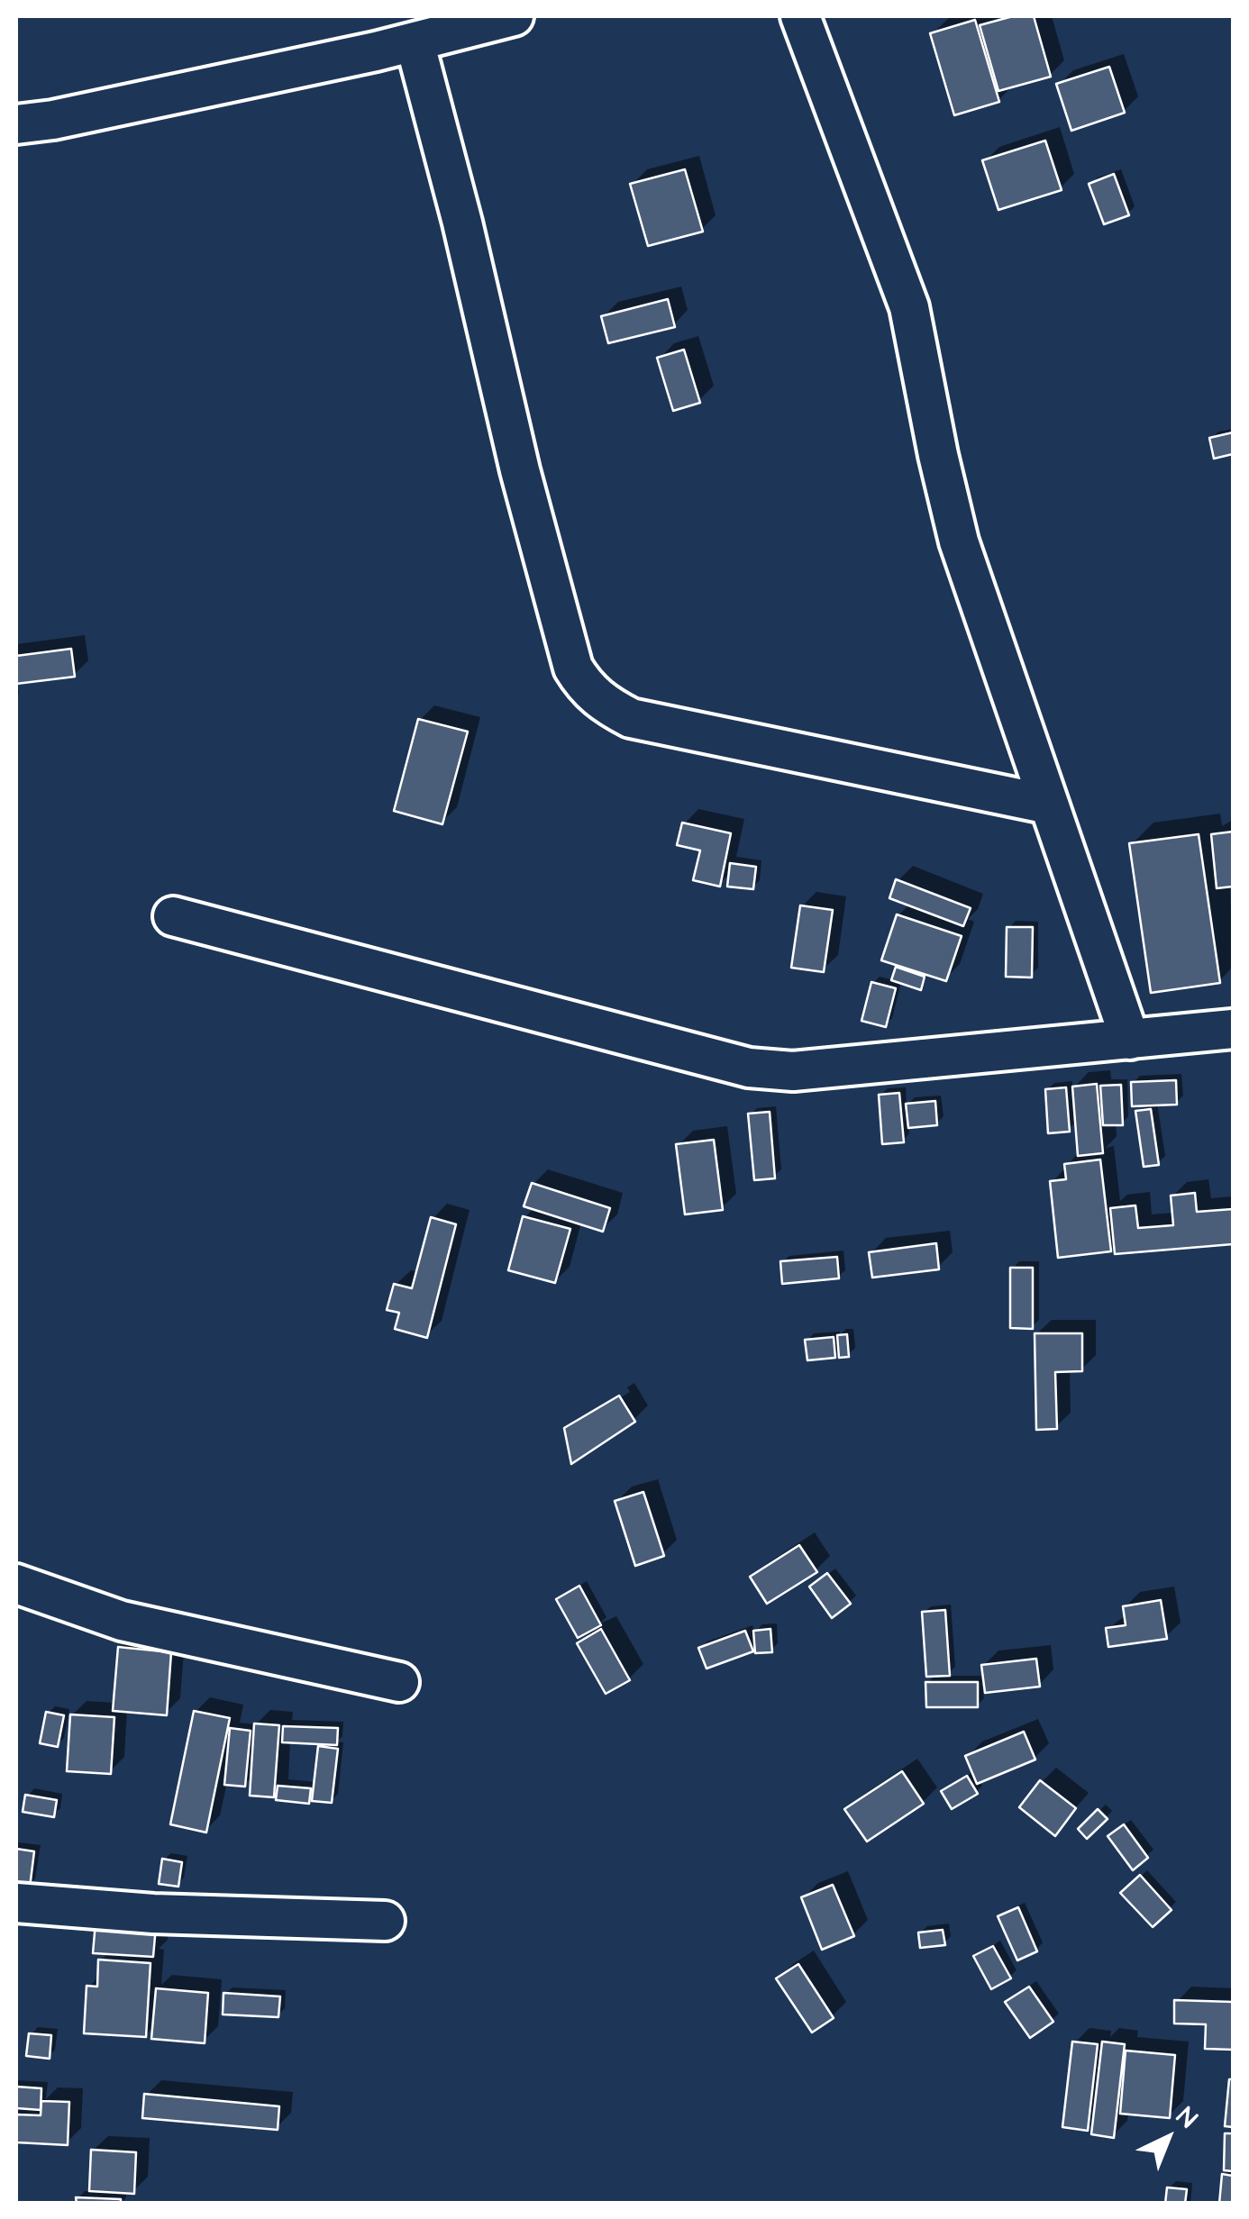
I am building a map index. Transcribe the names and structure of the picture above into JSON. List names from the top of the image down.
{
  "north": "top right"
}
